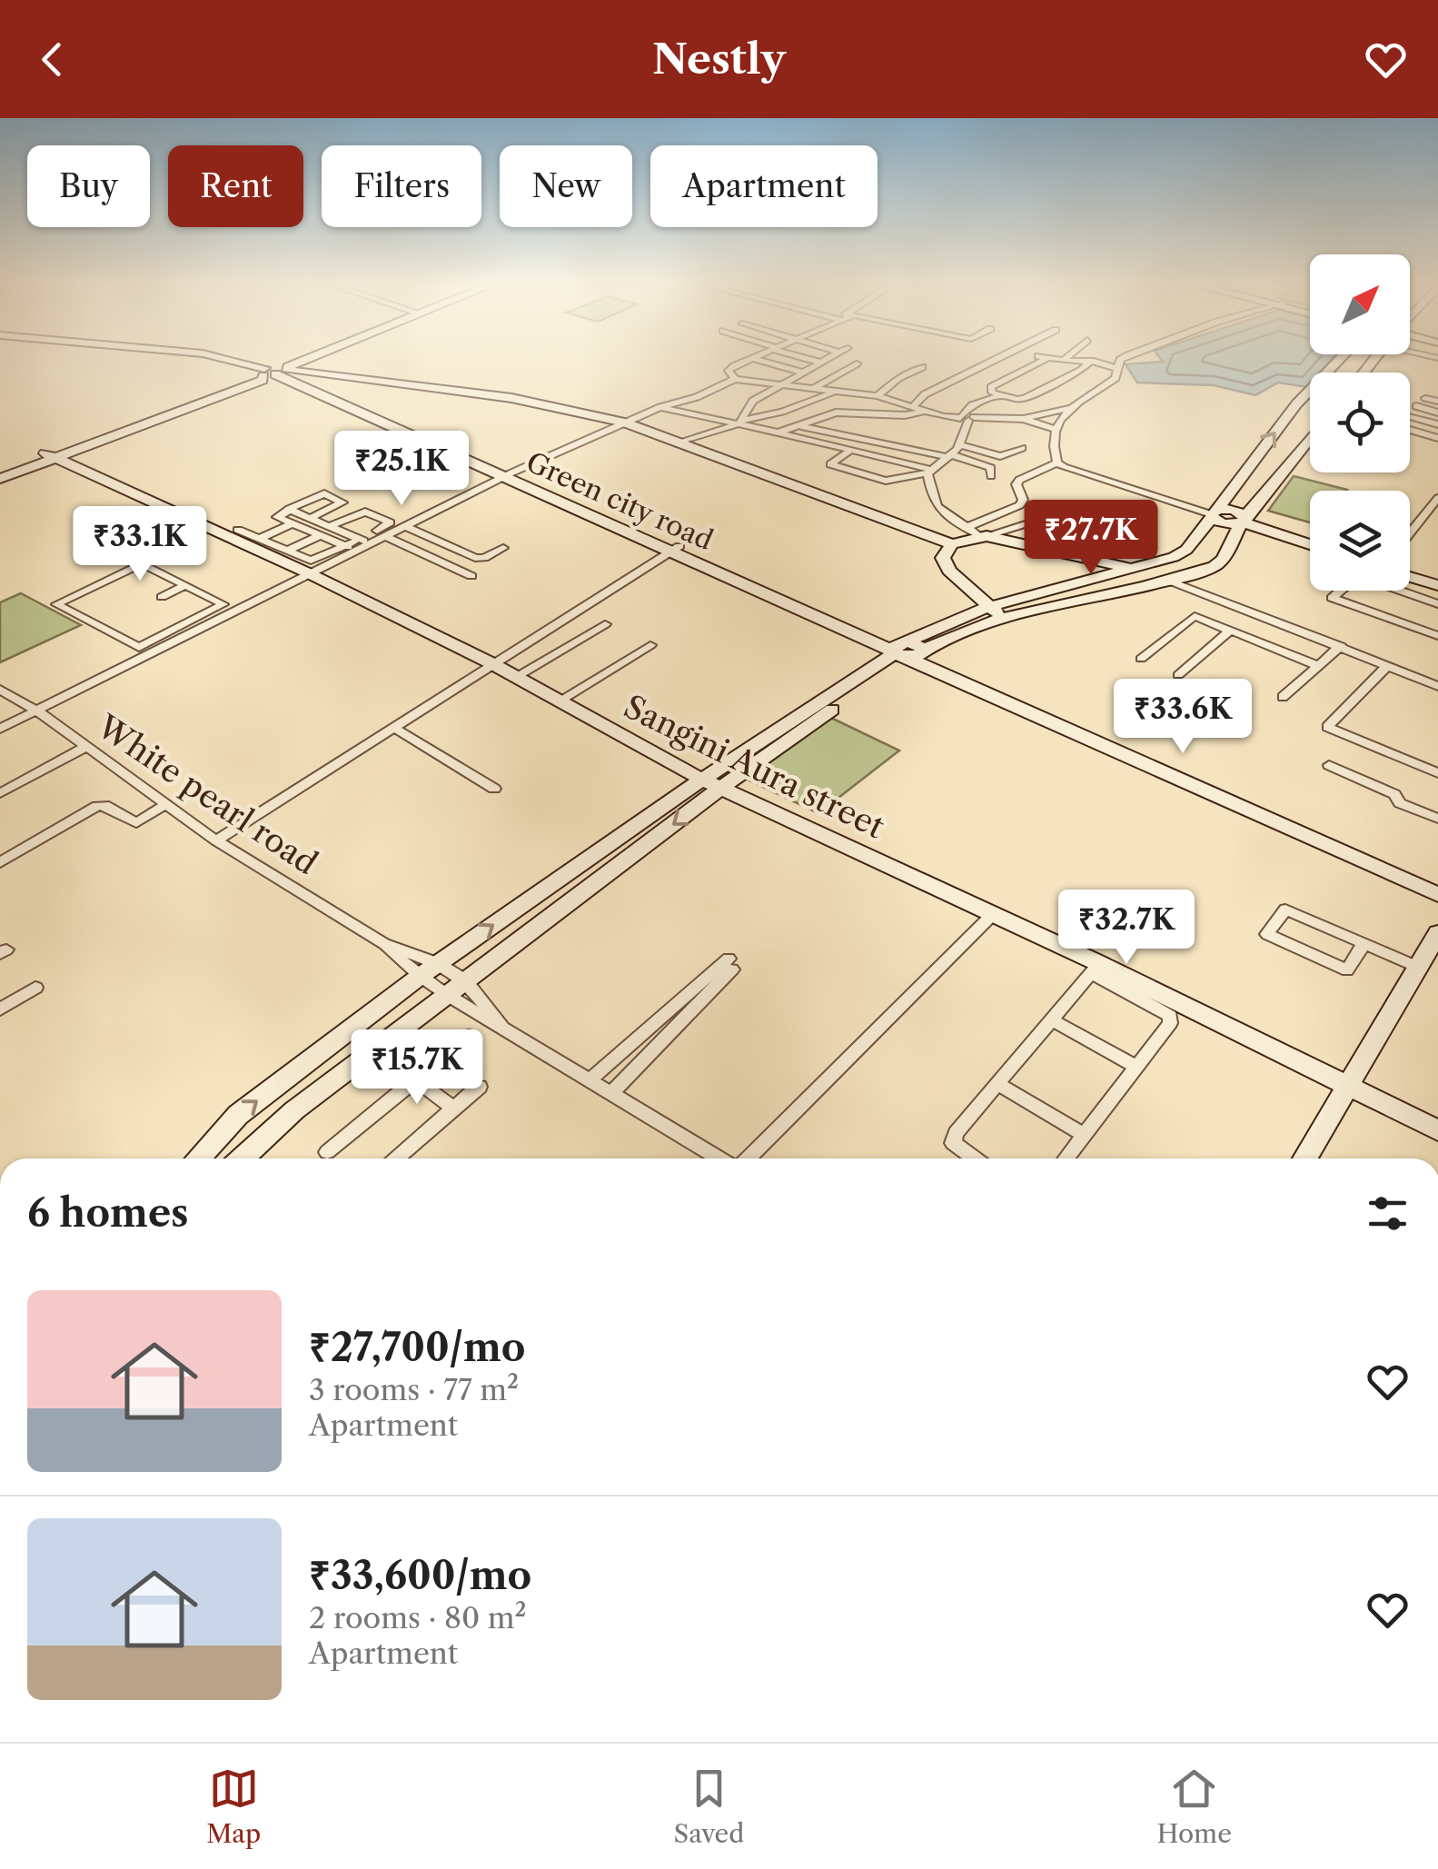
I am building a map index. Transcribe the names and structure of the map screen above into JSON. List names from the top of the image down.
{
  "streets": {
    "street": ["Green city road", "Sangini Aura street", "White pearl road"]
  },
  "north": "top right",
  "page": {
    "header": "Nestly",
    "chip": [
      "Buy",
      "Rent",
      "Filters",
      "New",
      "Apartment"
    ],
    "price": [
      "₹25.1K",
      "₹27.7K",
      "₹33.1K",
      "₹33.6K",
      "₹32.7K",
      "₹15.7K"
    ],
    "heading": "6 homes",
    "list": [
      {
        "name": "₹27,700/mo",
        "note": "3 rooms · 77 m² · Apartment"
      },
      {
        "name": "₹33,600/mo",
        "note": "2 rooms · 80 m² · Apartment"
      }
    ],
    "tabs": ["Map", "Saved", "Home"]
  }
}
